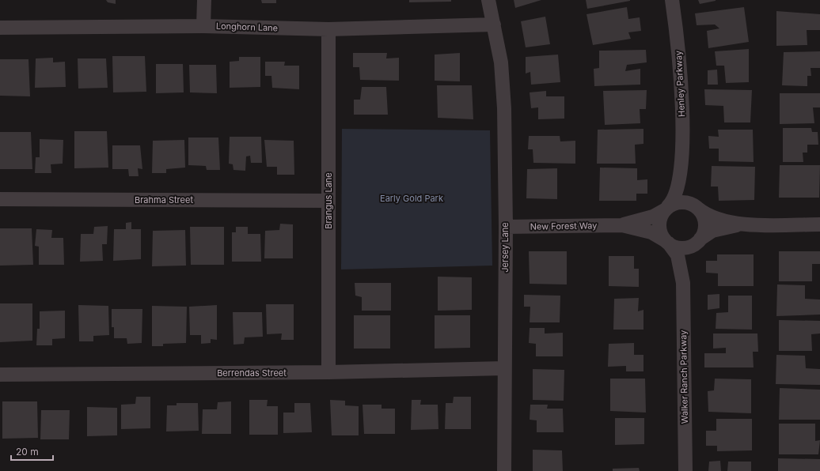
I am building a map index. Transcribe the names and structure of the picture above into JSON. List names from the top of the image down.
{
  "streets": {
    "street": [
      "Longhorn Lane",
      "Henley Parkway",
      "Brahma Street",
      "Brangus Lane",
      "New Forest Way",
      "Jersey Lane",
      "Berrendas Street",
      "Walker Ranch Parkway"
    ]
  },
  "crossings": [
    ["Longhorn Lane", "Brangus Lane"],
    ["Longhorn Lane", "Jersey Lane"],
    ["Brahma Street", "Brangus Lane"],
    ["Brangus Lane", "Berrendas Street"],
    ["New Forest Way", "Jersey Lane"],
    ["New Forest Way", "Walker Ranch Parkway"],
    ["Jersey Lane", "Berrendas Street"]
  ],
  "parks": ["Early Gold Park"],
  "scale_bar": "20 m"
}
